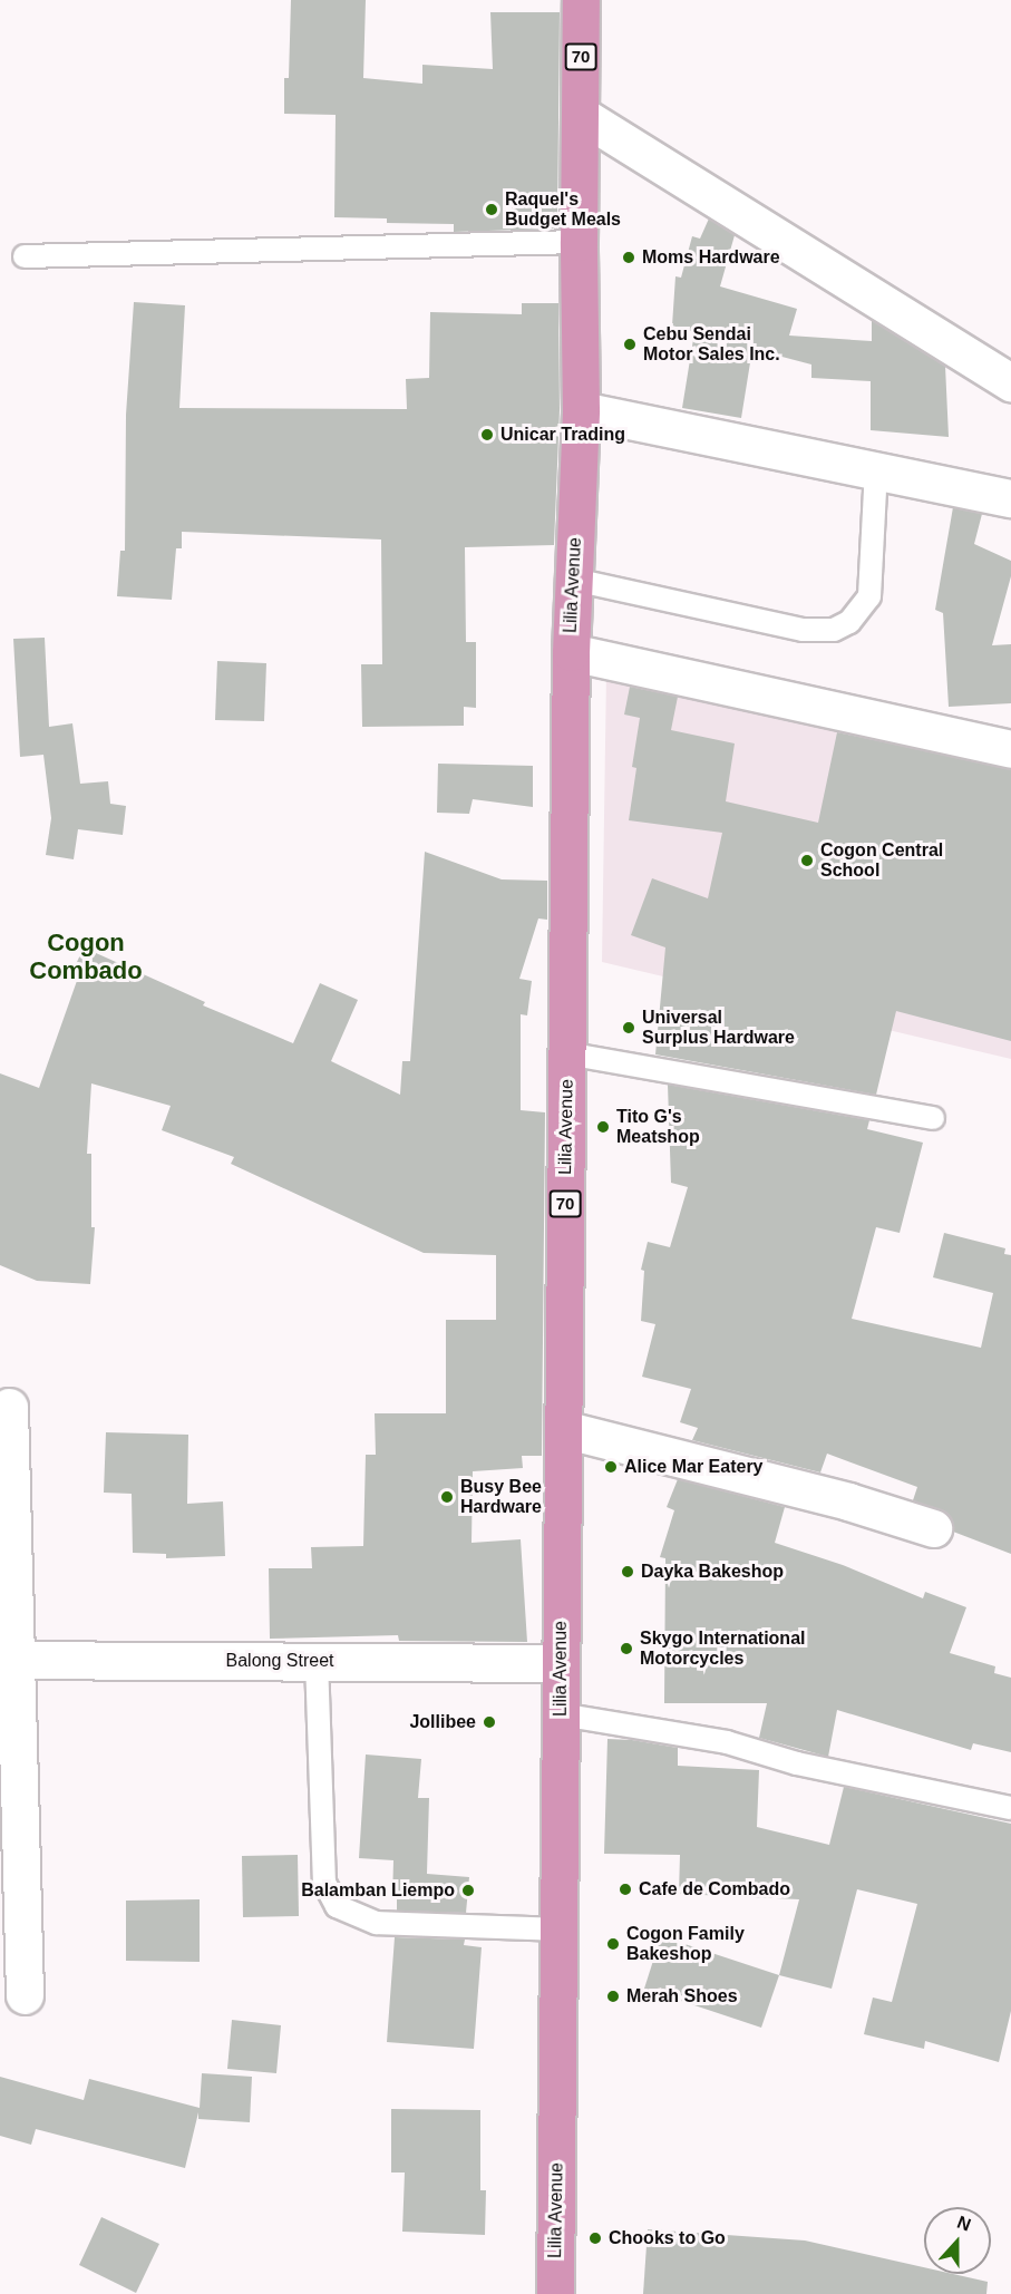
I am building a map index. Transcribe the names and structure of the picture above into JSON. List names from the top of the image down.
{
  "streets": {
    "highway": ["70", "Lilia Avenue"],
    "street": ["Balong Street"]
  },
  "crossings": [
    ["Lilia Avenue", "Balong Street"]
  ],
  "districts": ["Cogon Combado"],
  "places": [
    "Raquel's Budget Meals",
    "Moms Hardware",
    "Cebu Sendai Motor Sales Inc.",
    "Unicar Trading",
    "Cogon Central School",
    "Universal Surplus Hardware",
    "Tito G's Meatshop",
    "Alice Mar Eatery",
    "Busy Bee Hardware",
    "Dayka Bakeshop",
    "Skygo International Motorcycles",
    "Jollibee",
    "Cafe de Combado",
    "Balamban Liempo",
    "Cogon Family Bakeshop",
    "Merah Shoes",
    "Chooks to Go"
  ],
  "north": "top"
}
